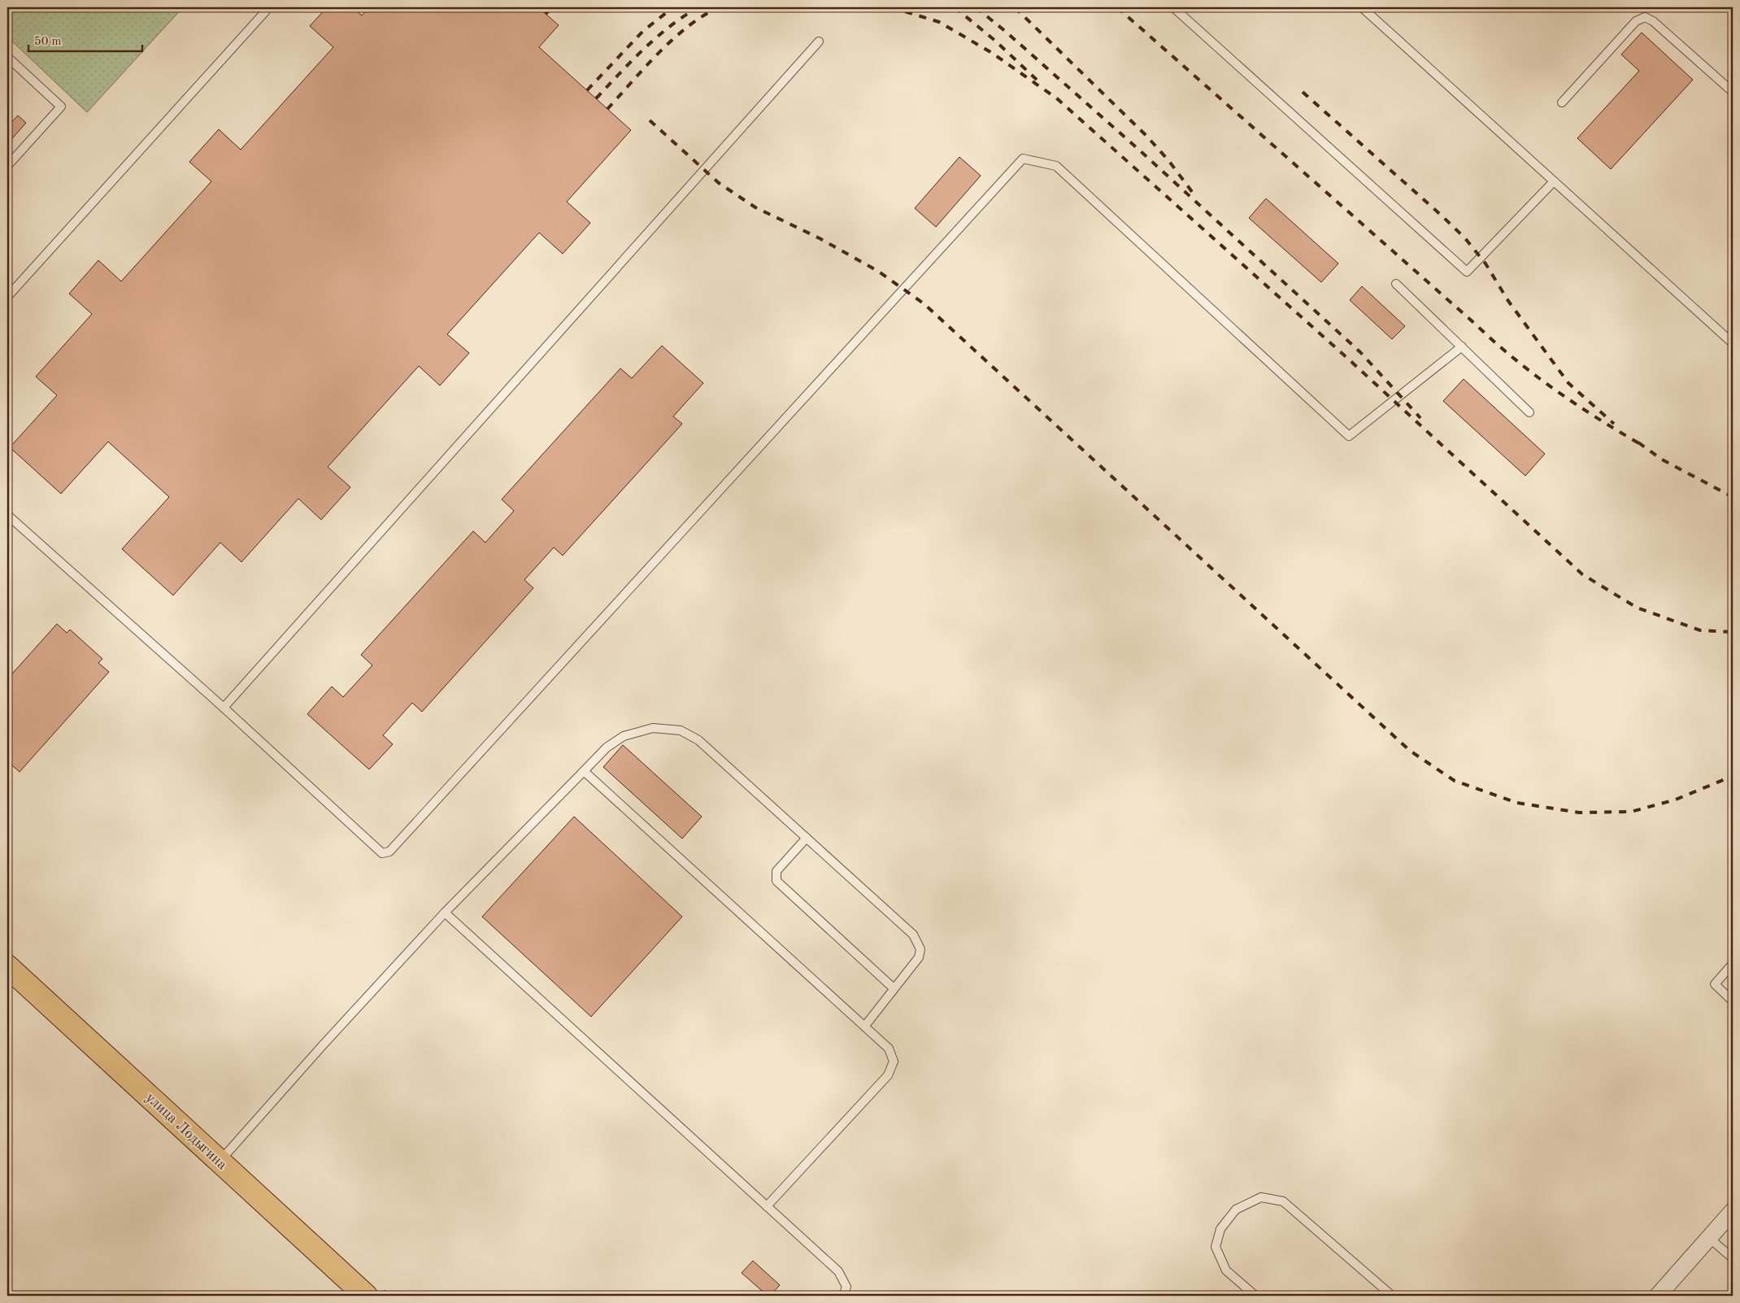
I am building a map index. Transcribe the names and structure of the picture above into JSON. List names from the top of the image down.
{
  "streets": {
    "main road": ["улица Лодыгина"]
  },
  "scale_bar": "50 m"
}
